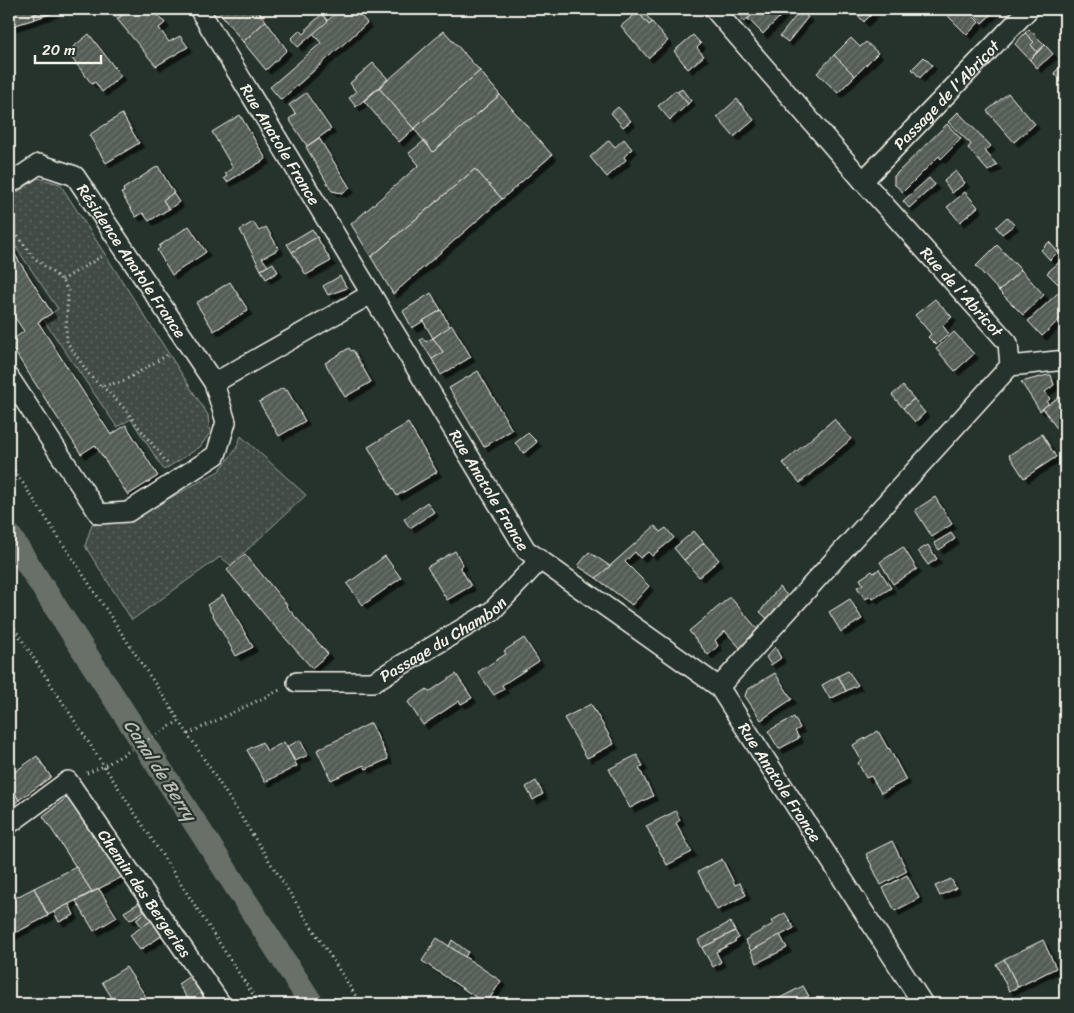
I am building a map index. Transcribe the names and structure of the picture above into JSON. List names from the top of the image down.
{
  "streets": {
    "street": [
      "Passage de l'Abricot",
      "Rue Anatole France",
      "Résidence Anatole France",
      "Rue de l'Abricot",
      "Passage du Chambon",
      "Chemin des Bergeries"
    ]
  },
  "crossings": [
    ["Passage de l'Abricot", "Rue de l'Abricot"],
    ["Rue Anatole France", "Passage du Chambon"]
  ],
  "water": ["Canal de Berry"],
  "scale_bar": "20 m"
}
